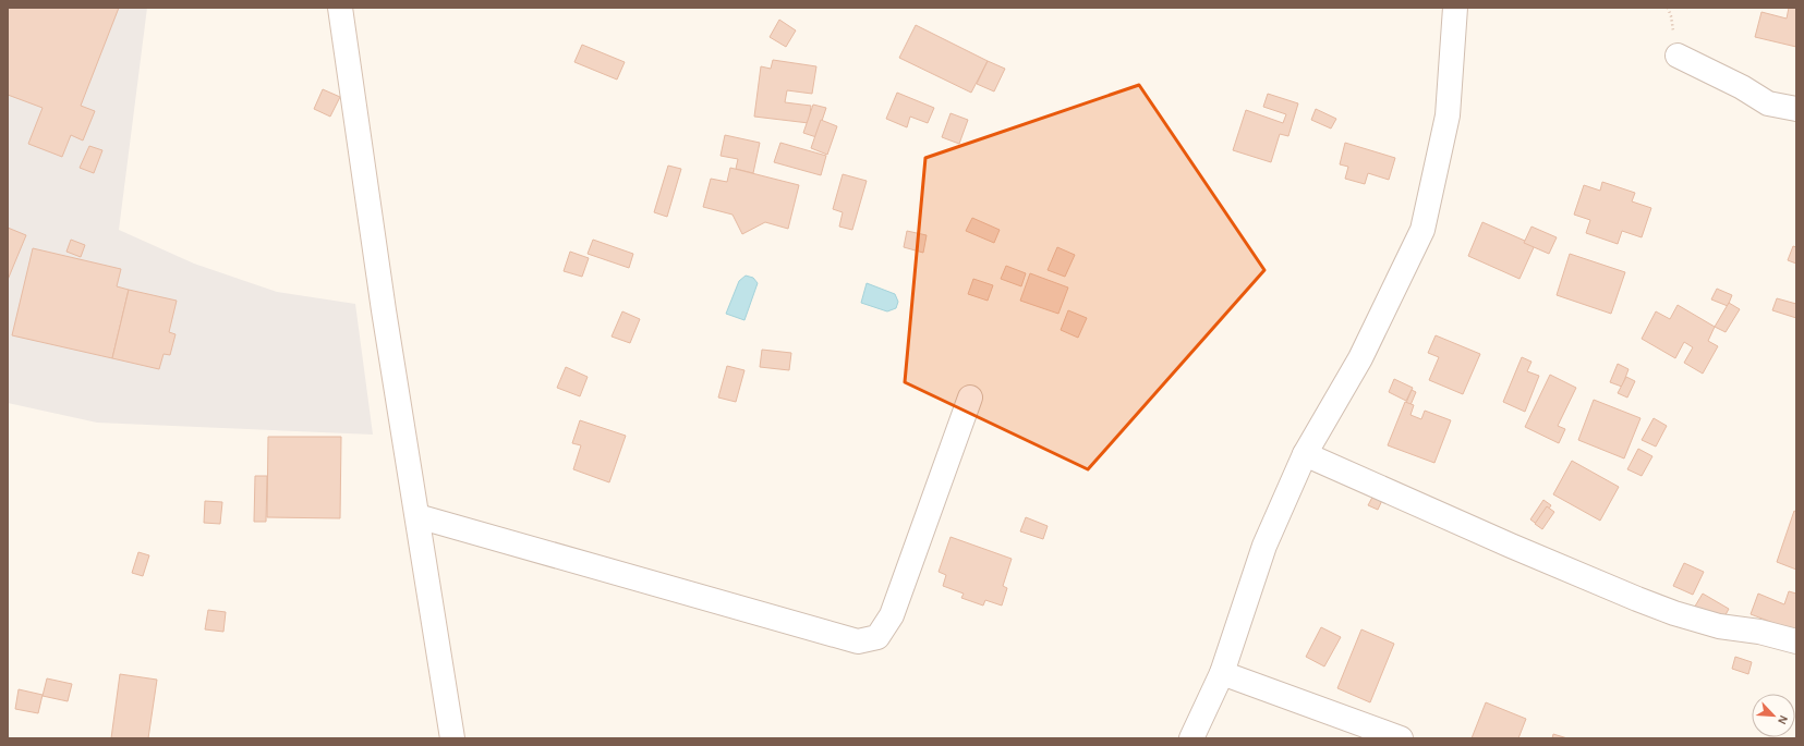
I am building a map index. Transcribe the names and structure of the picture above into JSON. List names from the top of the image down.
{
  "north": "bottom right"
}
